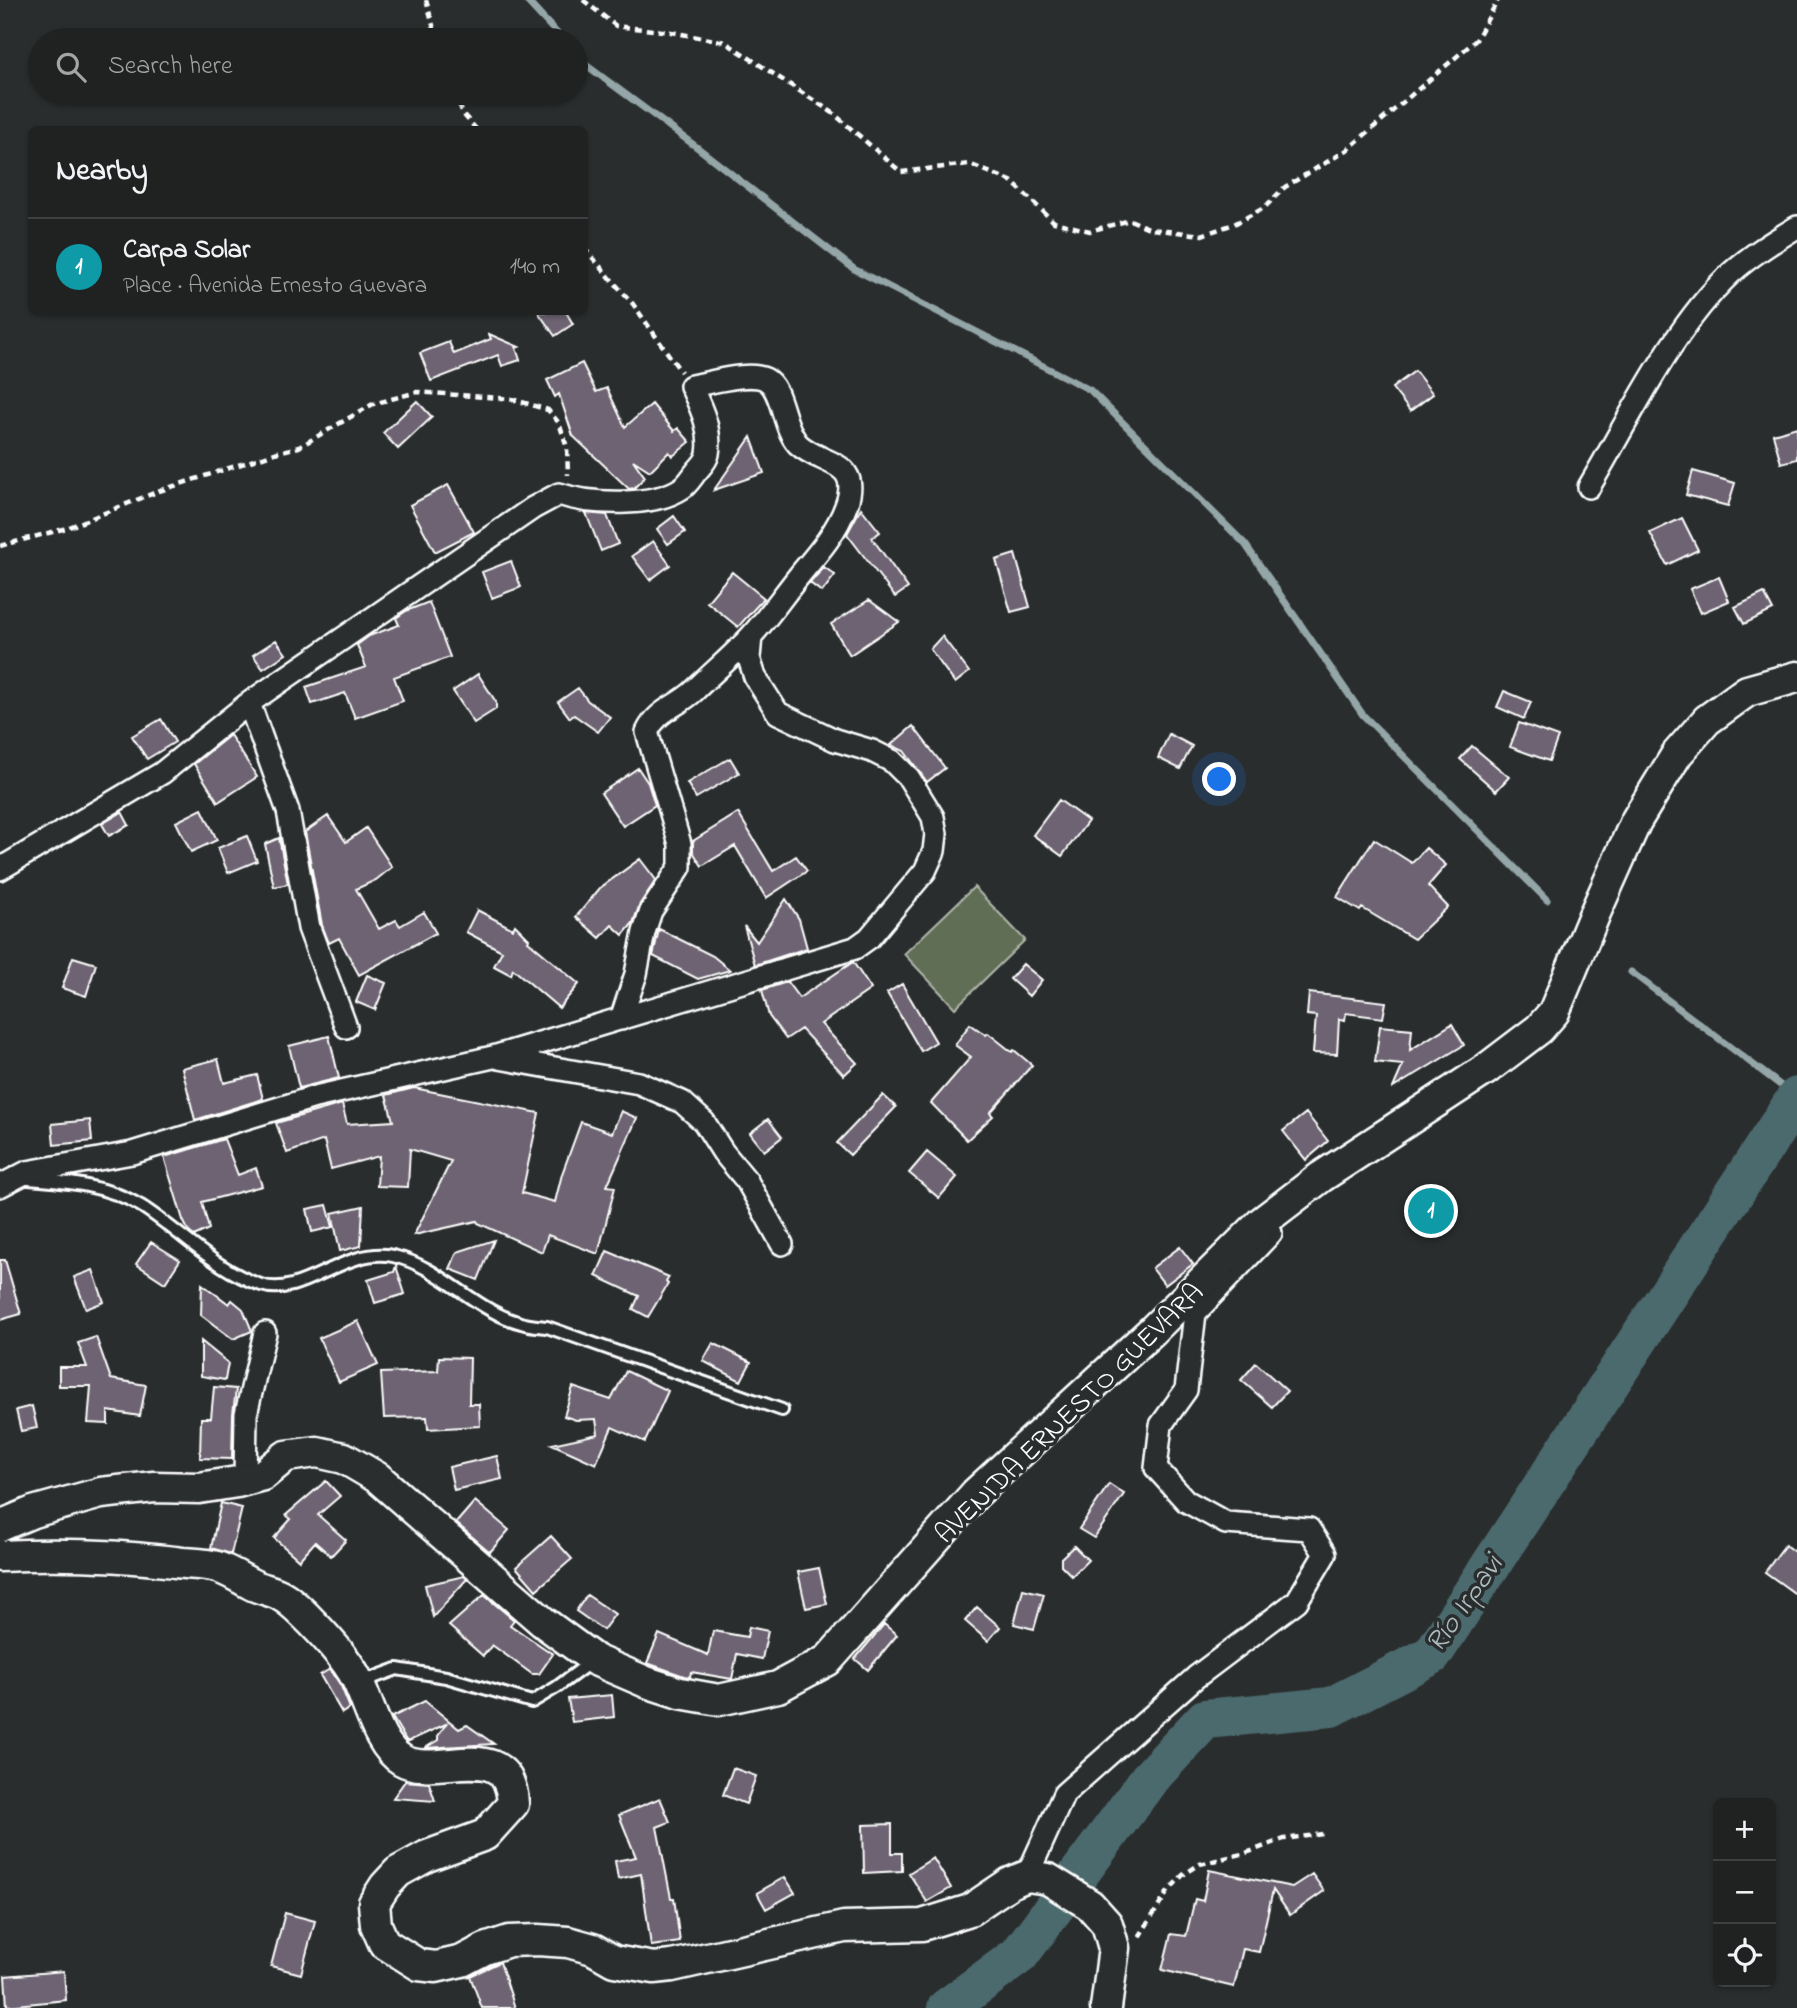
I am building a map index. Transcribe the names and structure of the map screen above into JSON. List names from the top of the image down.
{
  "streets": {
    "main road": ["AVENIDA ERNESTO GUEVARA"]
  },
  "water": ["Río Irpavi"],
  "page": {
    "search": "Search here",
    "heading": "Nearby",
    "list": [
      {
        "mark": "1",
        "name": "Carpa Solar",
        "note": "Place · Avenida Ernesto Guevara",
        "value": "140 m"
      }
    ],
    "pins": "1",
    "map_buttons": ["+", "−"]
  }
}
